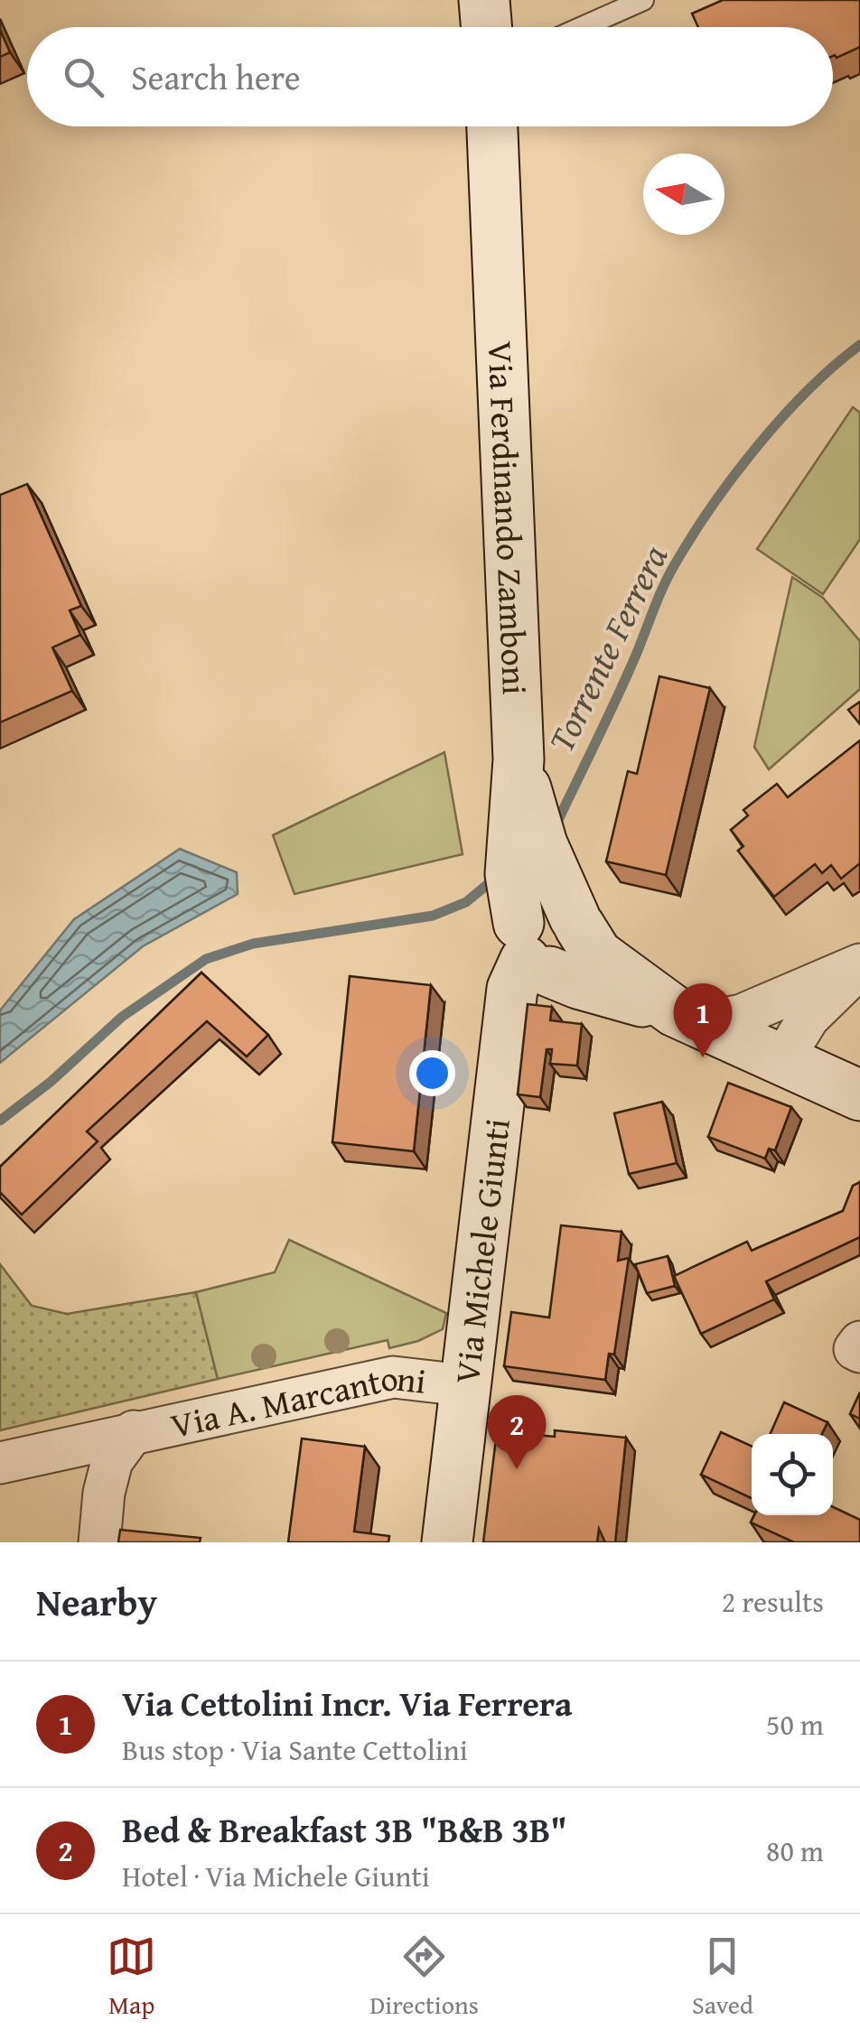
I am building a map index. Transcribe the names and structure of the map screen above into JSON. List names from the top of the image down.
{
  "streets": {
    "street": ["Via Ferdinando Zamboni", "Via Michele Giunti", "Via A. Marcantoni"]
  },
  "crossings": [
    ["Via Ferdinando Zamboni", "Via Michele Giunti"],
    ["Via Michele Giunti", "Via A. Marcantoni"]
  ],
  "water": ["Torrente Ferrera"],
  "north": "left",
  "page": {
    "search": "Search here",
    "pins": ["1", "2"],
    "heading": ["Nearby", "2 results"],
    "list": [
      {
        "mark": "1",
        "name": "Via Cettolini Incr. Via Ferrera",
        "note": "Bus stop · Via Sante Cettolini",
        "value": "50 m"
      },
      {
        "mark": "2",
        "name": "Bed & Breakfast 3B \"B&B 3B\"",
        "note": "Hotel · Via Michele Giunti",
        "value": "80 m"
      }
    ],
    "nav": ["Map", "Directions", "Saved"]
  }
}
